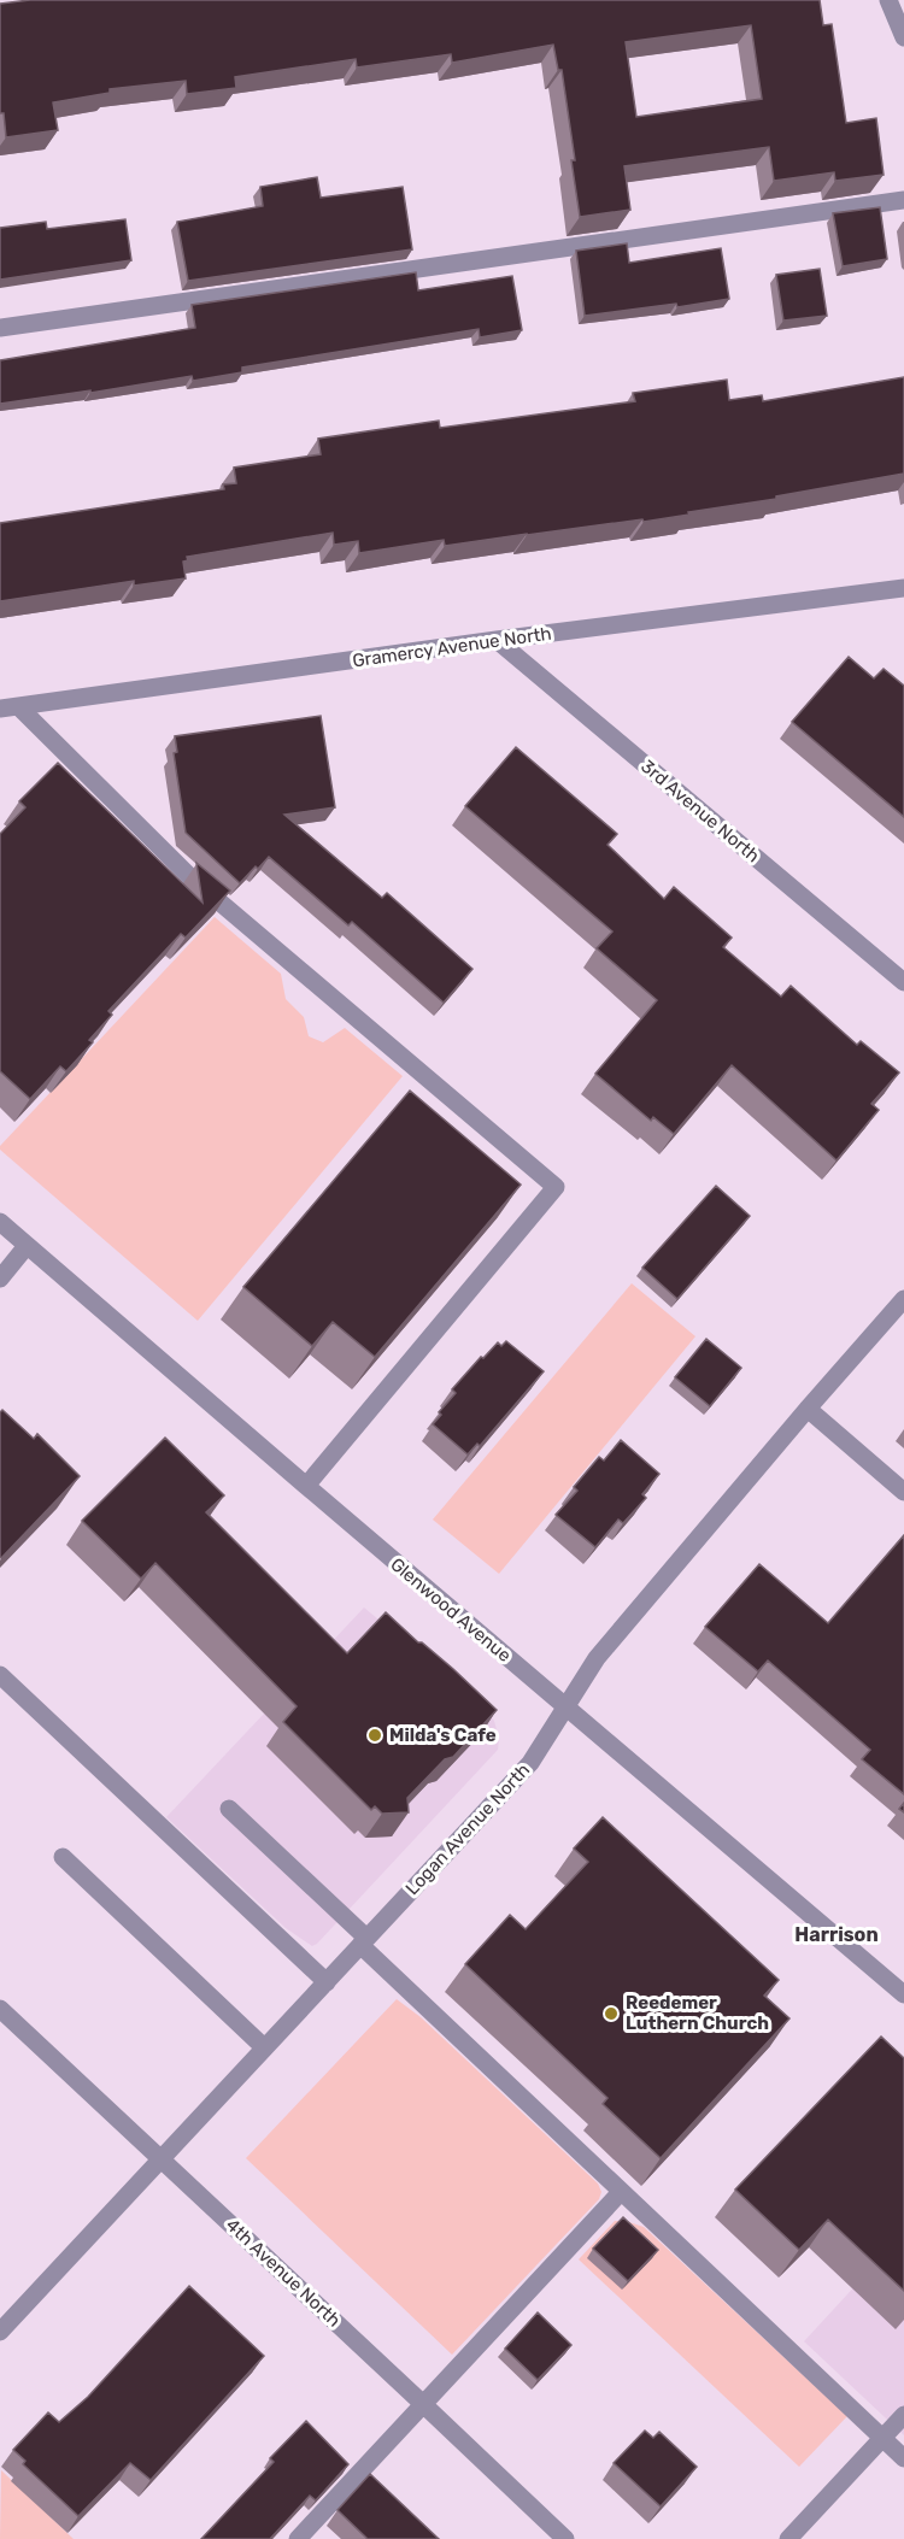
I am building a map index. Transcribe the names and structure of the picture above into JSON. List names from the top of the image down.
{
  "streets": {
    "street": [
      "Gramercy Avenue North",
      "3rd Avenue North",
      "Glenwood Avenue",
      "Logan Avenue North",
      "4th Avenue North"
    ]
  },
  "crossings": [
    ["Gramercy Avenue North", "3rd Avenue North"],
    ["Glenwood Avenue", "Logan Avenue North"],
    ["Logan Avenue North", "4th Avenue North"]
  ],
  "districts": ["Harrison"],
  "places": ["Milda's Cafe", "Reedemer Luthern Church"]
}
